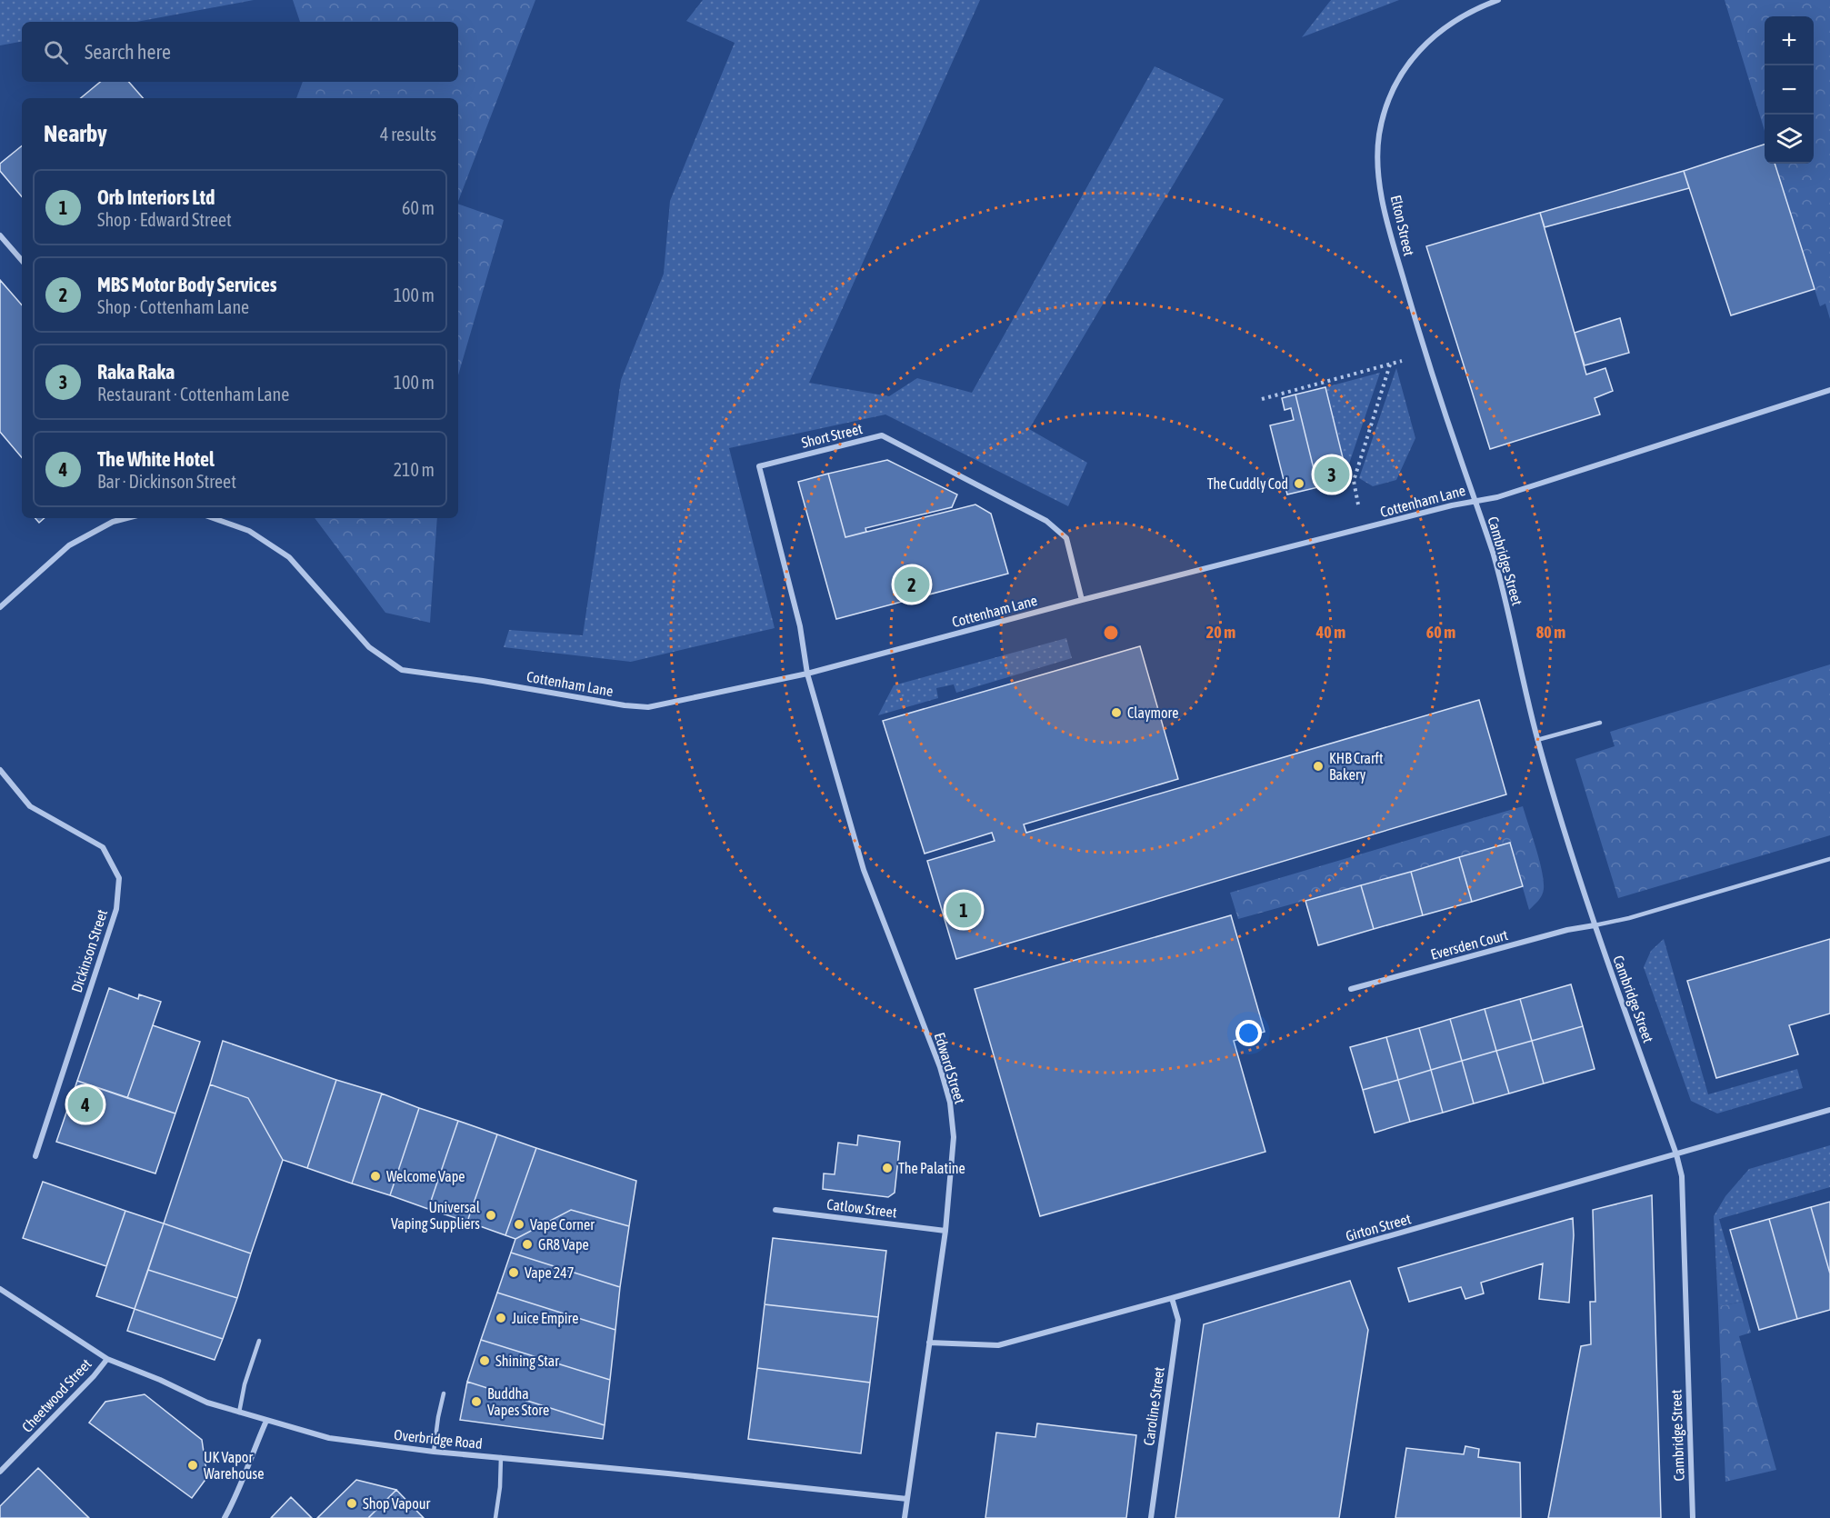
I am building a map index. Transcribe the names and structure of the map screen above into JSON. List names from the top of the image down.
{
  "streets": {
    "street": [
      "Elton Street",
      "Short Street",
      "Cottenham Lane",
      "Cambridge Street",
      "Eversden Court",
      "Dickinson Street",
      "Edward Street",
      "Catlow Street",
      "Girton Street",
      "Cheetwood Street",
      "Caroline Street",
      "Overbridge Road"
    ]
  },
  "crossings": [
    ["Elton Street", "Cottenham Lane"],
    ["Elton Street", "Cambridge Street"],
    ["Short Street", "Cottenham Lane"],
    ["Short Street", "Edward Street"],
    ["Cottenham Lane", "Cambridge Street"],
    ["Cottenham Lane", "Edward Street"],
    ["Cambridge Street", "Eversden Court"],
    ["Cambridge Street", "Girton Street"],
    ["Edward Street", "Catlow Street"],
    ["Edward Street", "Girton Street"],
    ["Edward Street", "Overbridge Road"],
    ["Girton Street", "Caroline Street"],
    ["Cheetwood Street", "Overbridge Road"]
  ],
  "places": [
    "The Cuddly Cod",
    "Claymore",
    "KHB Crarft Bakery",
    "The Palatine",
    "Welcome Vape",
    "Universal Vaping Suppliers",
    "Vape Corner",
    "GR8 Vape",
    "Vape 247",
    "Juice Empire",
    "Shining Star",
    "Buddha Vapes Store",
    "UK Vapor Warehouse",
    "Shop Vapour"
  ],
  "page": {
    "map_buttons": ["+", "−"],
    "search": "Search here",
    "heading": ["Nearby", "4 results"],
    "list": [
      {
        "mark": "1",
        "name": "Orb Interiors Ltd",
        "note": "Shop · Edward Street",
        "value": "60 m"
      },
      {
        "mark": "2",
        "name": "MBS Motor Body Services",
        "note": "Shop · Cottenham Lane",
        "value": "100 m"
      },
      {
        "mark": "3",
        "name": "Raka Raka",
        "note": "Restaurant · Cottenham Lane",
        "value": "100 m"
      },
      {
        "mark": "4",
        "name": "The White Hotel",
        "note": "Bar · Dickinson Street",
        "value": "210 m"
      }
    ],
    "pins": [
      "3",
      "2",
      "1",
      "4"
    ]
  },
  "rings": [
    "20 m",
    "40 m",
    "60 m",
    "80 m"
  ]
}
